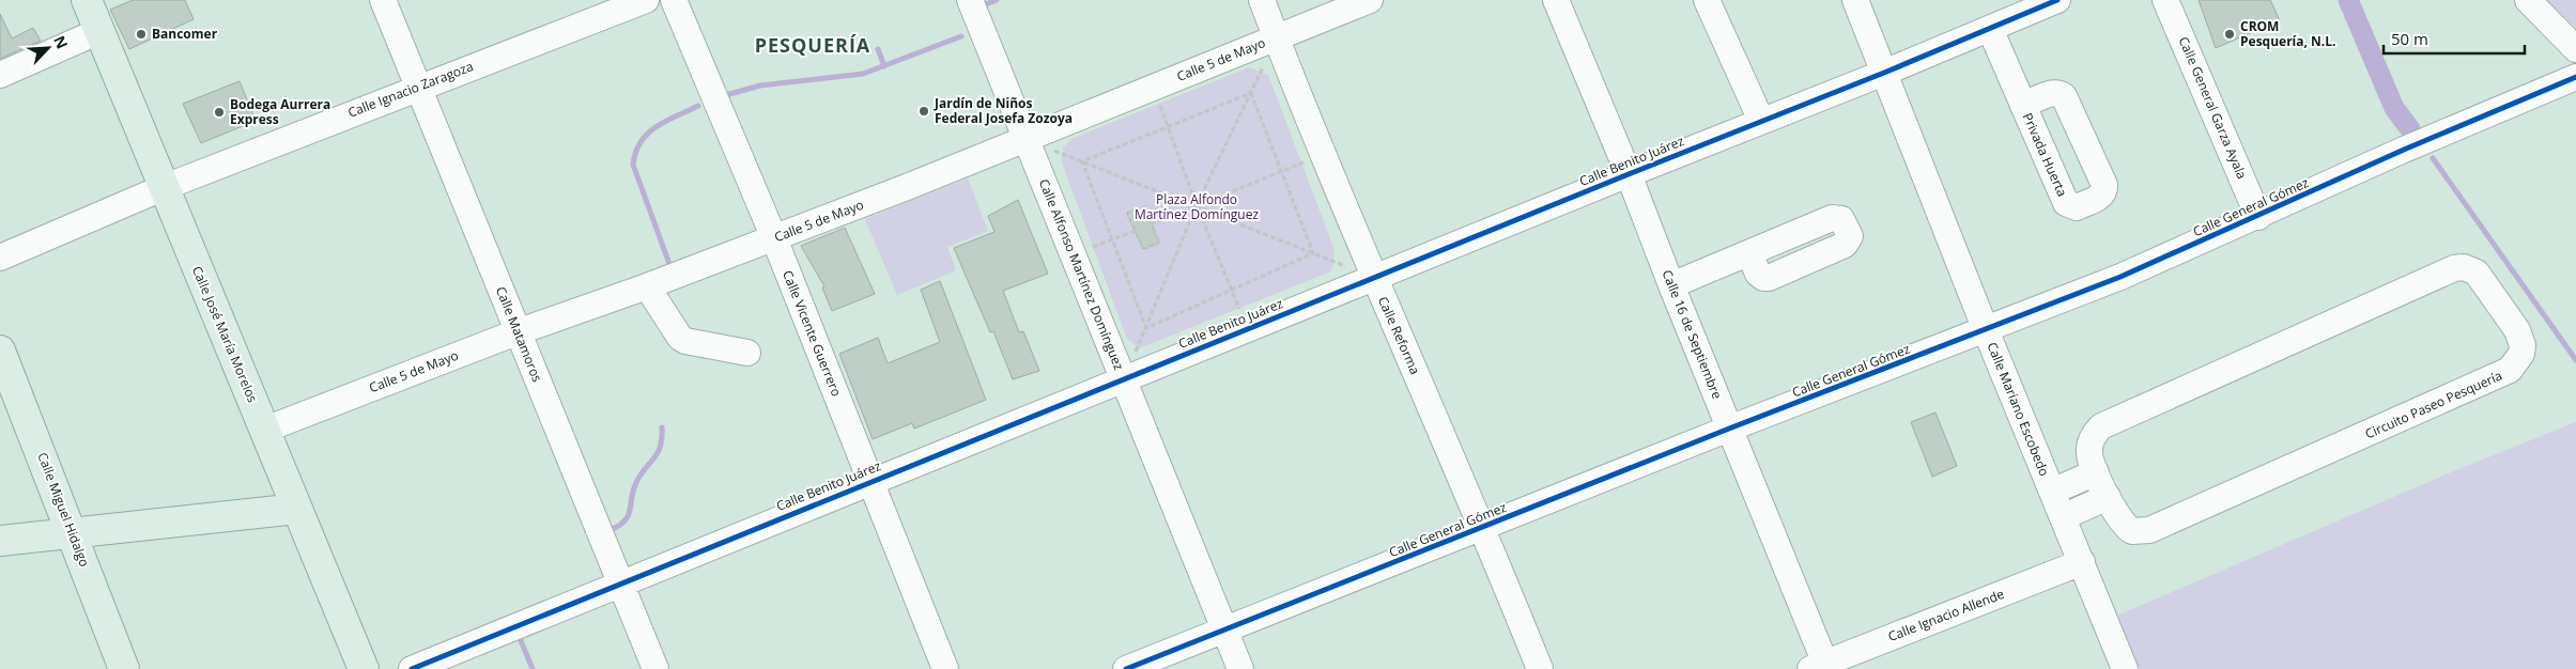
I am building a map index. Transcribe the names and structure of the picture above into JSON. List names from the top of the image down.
{
  "streets": {
    "main road": ["Calle José María Morelos", "Calle Miguel Hidalgo"],
    "street": [
      "Calle 5 de Mayo",
      "Calle Ignacio Zaragoza",
      "Calle General Garza Ayala",
      "Privada Huerta",
      "Calle Benito Juárez",
      "Calle General Gómez",
      "Calle Alfonso Martínez Domínguez",
      "Calle Vicente Guerrero",
      "Calle Matamoros",
      "Calle 16 de Septiembre",
      "Calle Reforma",
      "Circuito Paseo Pesquería",
      "Calle Mariano Escobedo",
      "Calle Ignacio Allende"
    ]
  },
  "crossings": [
    ["Calle 5 de Mayo", "Calle Alfonso Martínez Domínguez"],
    ["Calle 5 de Mayo", "Calle Vicente Guerrero"],
    ["Calle 5 de Mayo", "Calle José María Morelos"],
    ["Calle 5 de Mayo", "Calle Matamoros"],
    ["Calle 5 de Mayo", "Calle Reforma"],
    ["Calle Ignacio Zaragoza", "Calle José María Morelos"],
    ["Calle Ignacio Zaragoza", "Calle Matamoros"],
    ["Calle General Garza Ayala", "Calle General Gómez"],
    ["Privada Huerta", "Calle Benito Juárez"],
    ["Calle Benito Juárez", "Calle Alfonso Martínez Domínguez"],
    ["Calle Benito Juárez", "Calle Vicente Guerrero"],
    ["Calle Benito Juárez", "Calle Matamoros"],
    ["Calle Benito Juárez", "Calle 16 de Septiembre"],
    ["Calle Benito Juárez", "Calle Reforma"],
    ["Calle Benito Juárez", "Calle Mariano Escobedo"],
    ["Calle General Gómez", "Calle Alfonso Martínez Domínguez"],
    ["Calle General Gómez", "Calle 16 de Septiembre"],
    ["Calle General Gómez", "Calle Reforma"],
    ["Calle General Gómez", "Calle Mariano Escobedo"],
    ["Calle 16 de Septiembre", "Calle Ignacio Allende"],
    ["Calle Mariano Escobedo", "Calle Ignacio Allende"]
  ],
  "districts": ["PESQUERÍA"],
  "parks": ["Plaza Alfondo Martínez Domínguez"],
  "places": [
    "Bancomer",
    "CROM Pesquería, N.L.",
    "Jardín de Niños Federal Josefa Zozoya",
    "Bodega Aurrera Express"
  ],
  "scale_bar": "50 m",
  "north": "top right"
}
